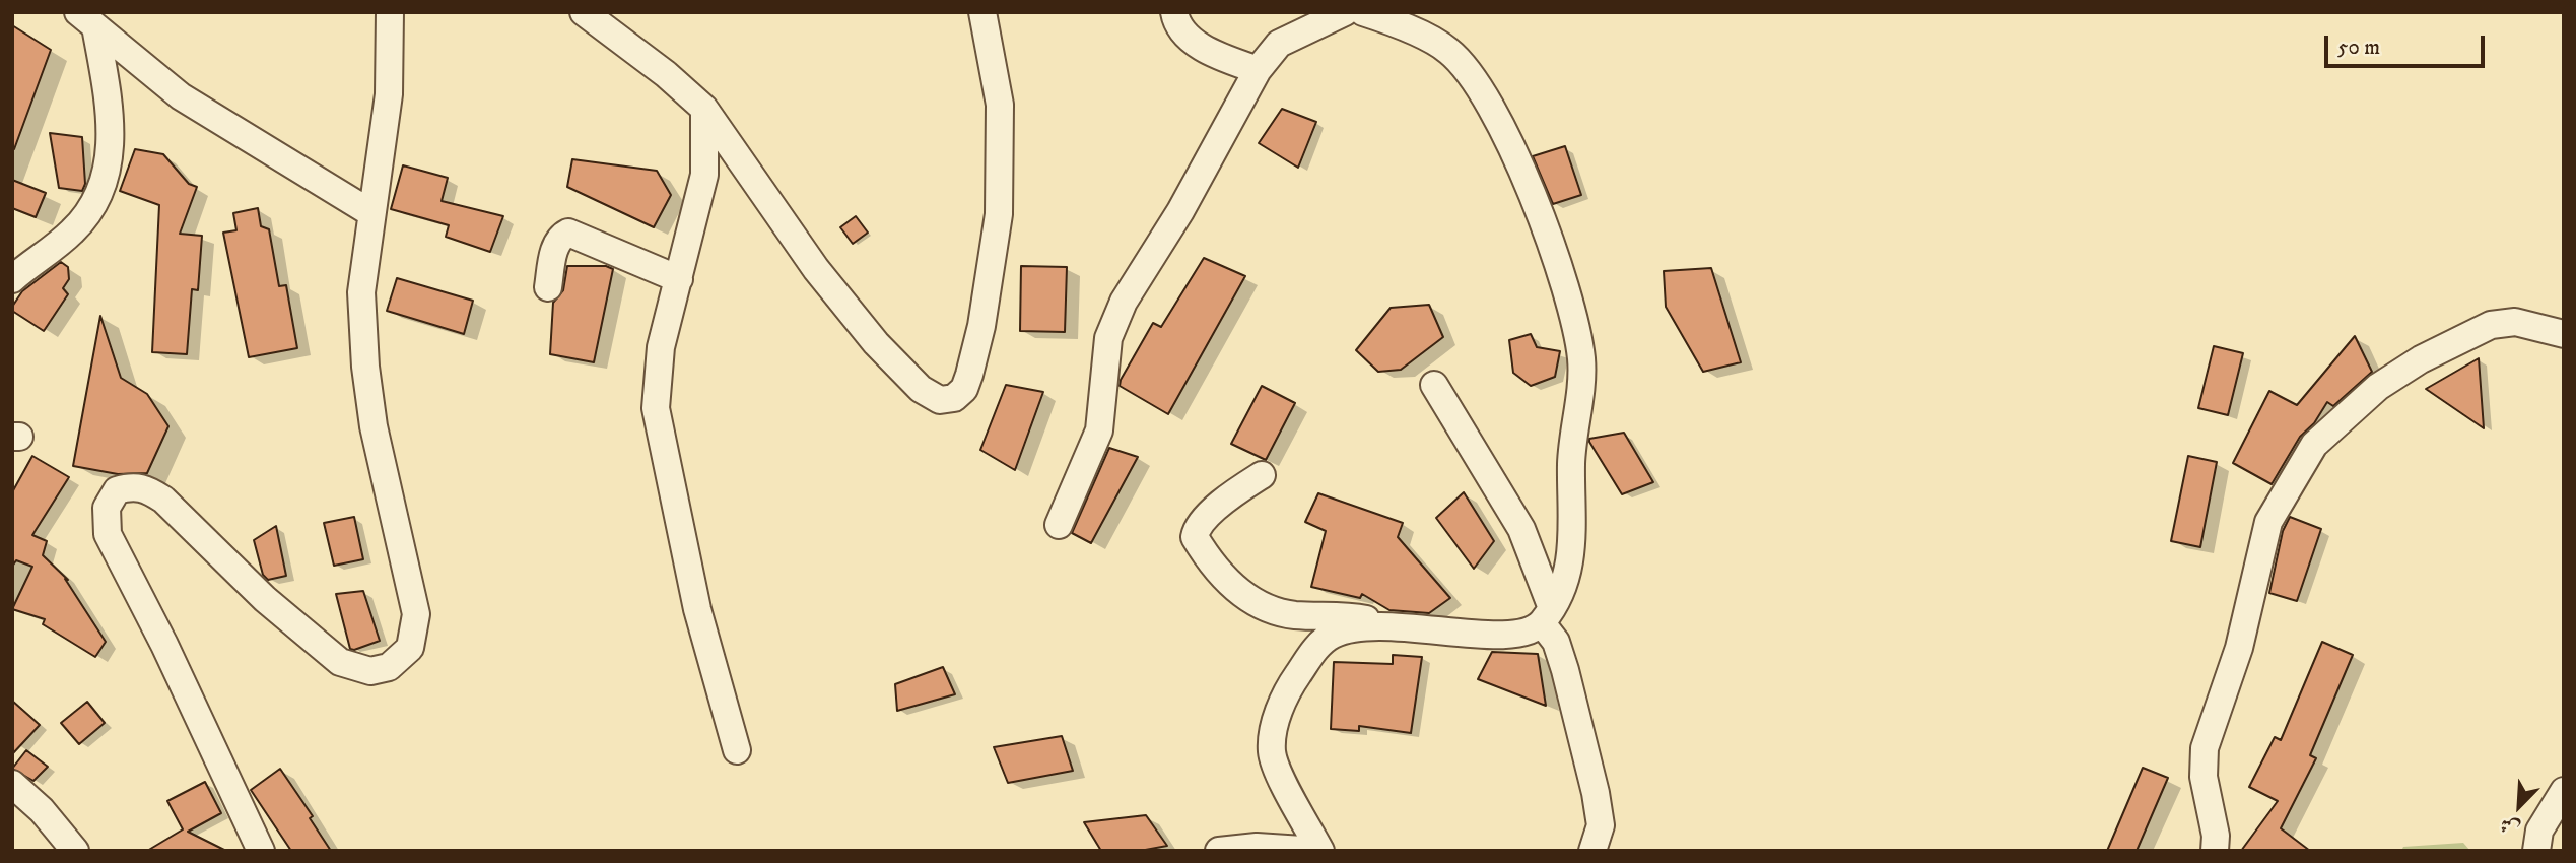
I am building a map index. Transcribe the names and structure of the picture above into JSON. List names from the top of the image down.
{
  "scale_bar": "50 m",
  "north": "bottom left"
}
